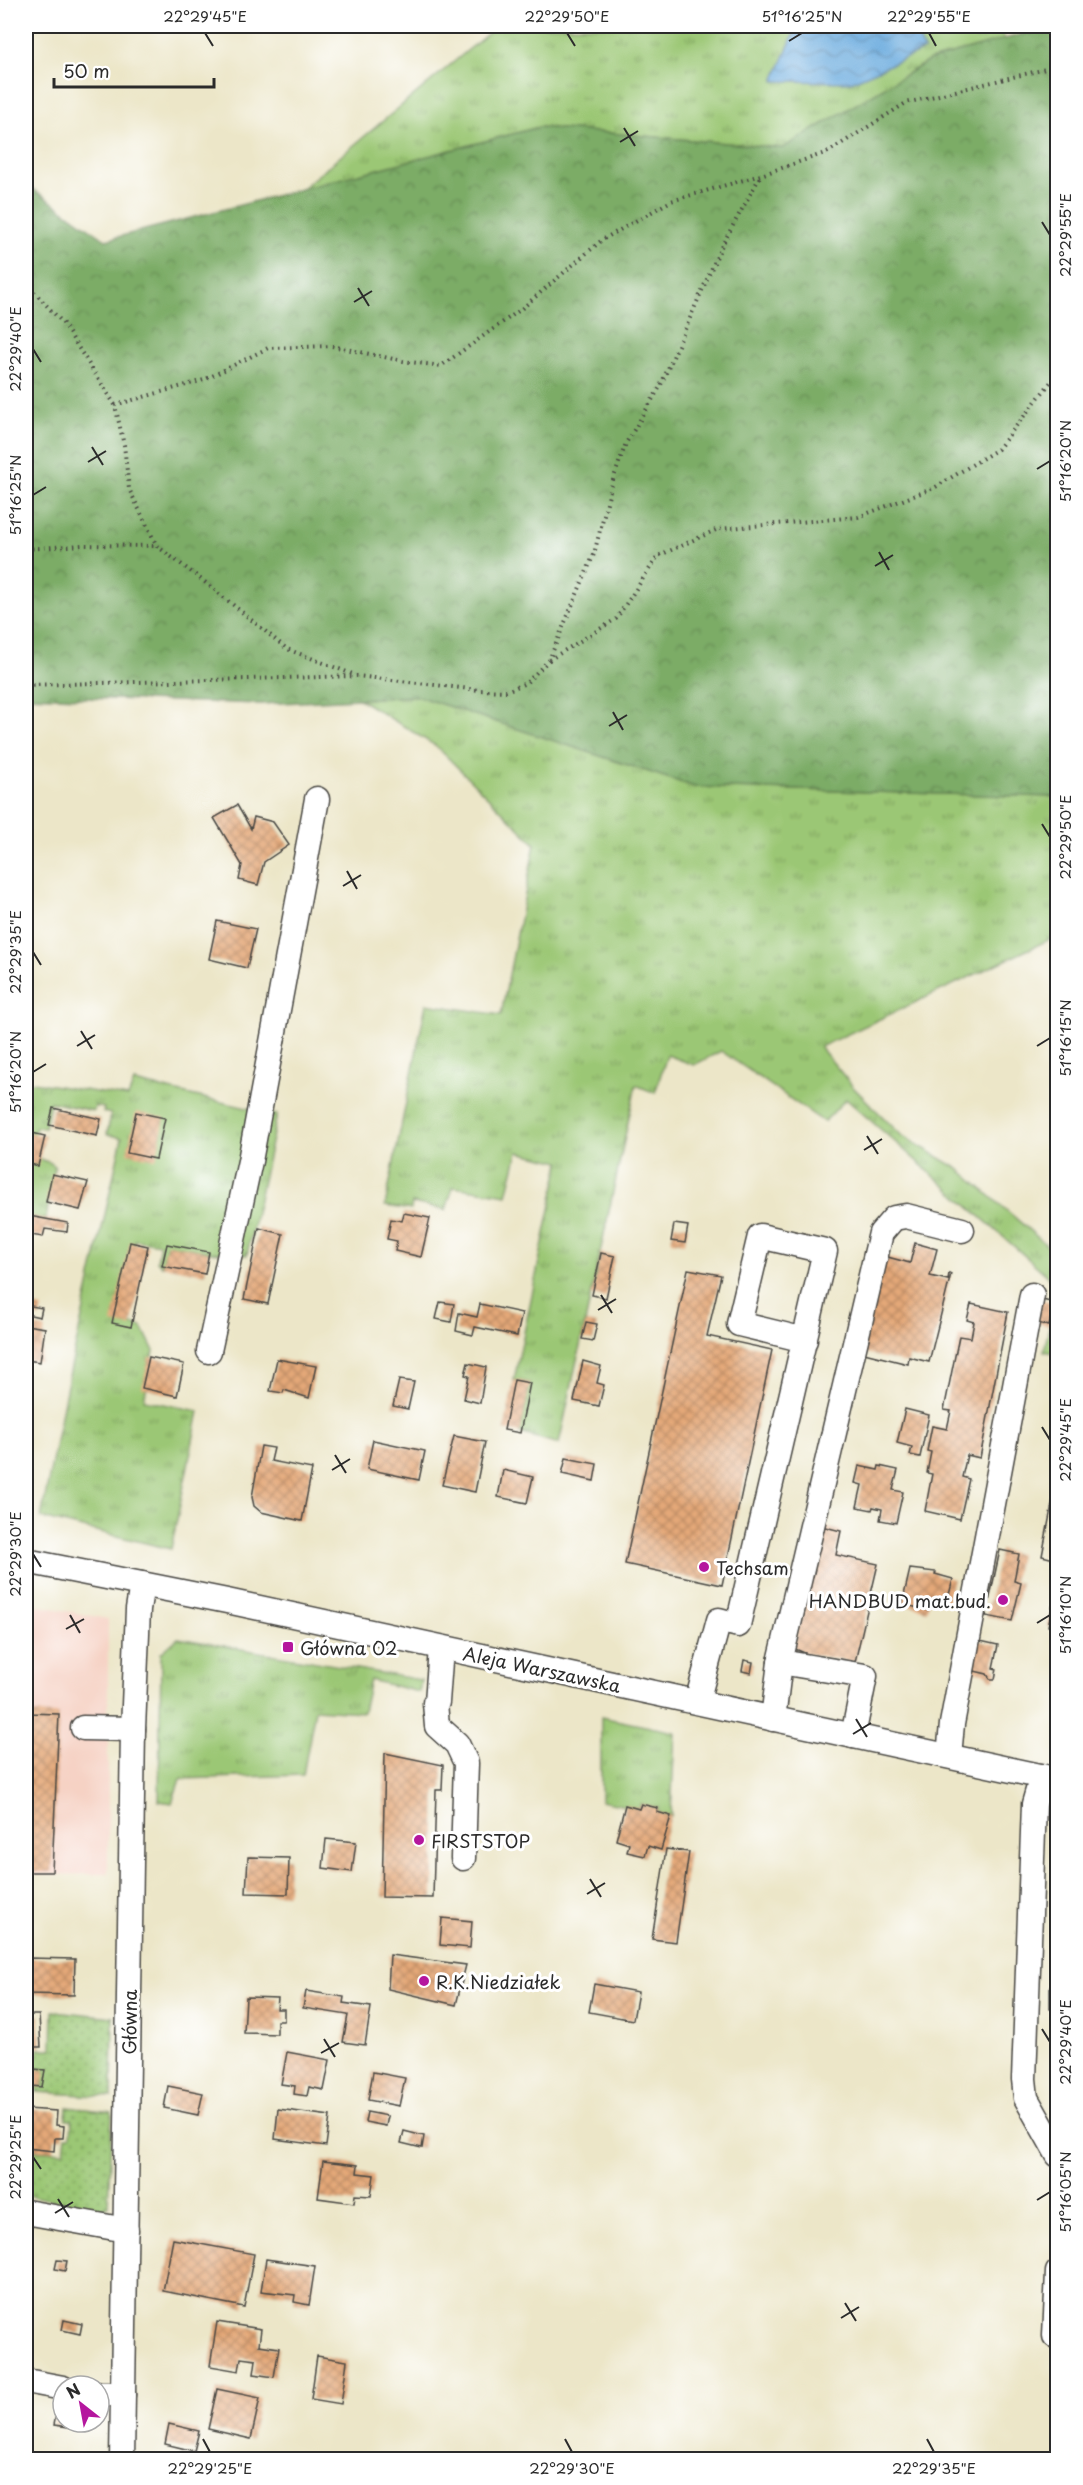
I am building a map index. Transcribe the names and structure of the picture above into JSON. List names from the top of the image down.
{
  "streets": {
    "street": ["Aleja Warszawska", "Główna"]
  },
  "crossings": [
    ["Aleja Warszawska", "Główna"]
  ],
  "places": {
    "other": [
      "Techsam",
      "HANDBUD mat.bud.",
      "FIRSTSTOP",
      "R.K.Niedziałek"
    ],
    "transit": ["Główna 02"]
  },
  "scale_bar": "50 m",
  "north": "top left",
  "coordinates": [
    "22°29'45\"E",
    "22°29'50\"E",
    "51°16'25\"N",
    "22°29'55\"E",
    "22°29'40\"E",
    "51°16'20\"N",
    "22°29'35\"E",
    "51°16'15\"N",
    "22°29'30\"E",
    "51°16'10\"N",
    "22°29'25\"E",
    "51°16'05\"N"
  ]
}
